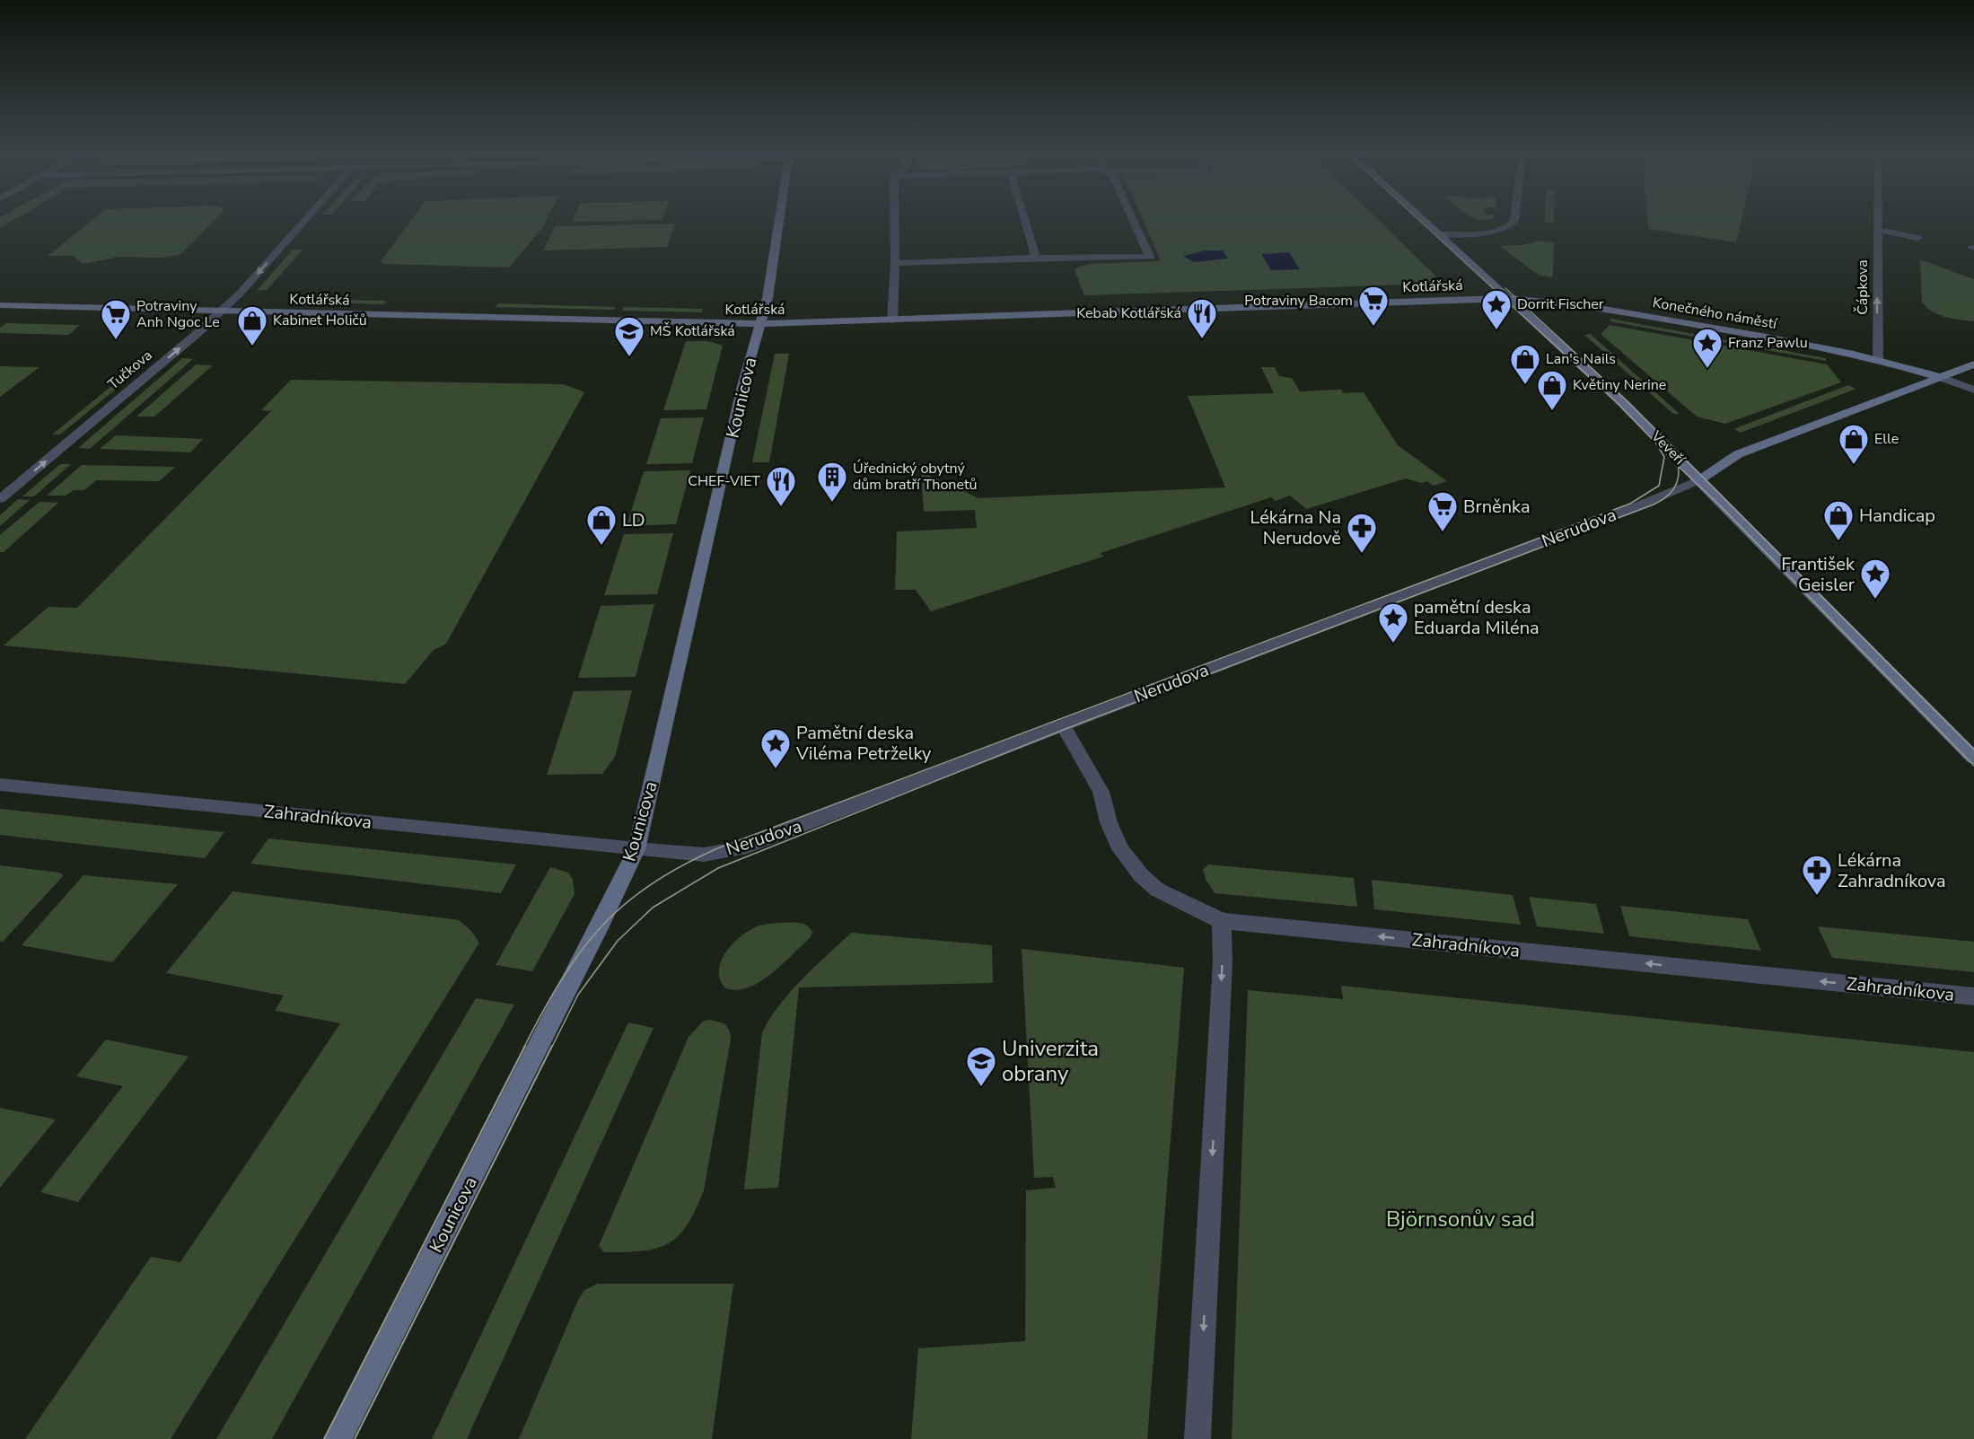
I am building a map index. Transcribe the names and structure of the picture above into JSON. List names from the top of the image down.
{
  "streets": {
    "main road": [
      "Kotlářská",
      "Konečného náměstí",
      "Kounicova",
      "Veveří"
    ],
    "street": [
      "Čápkova",
      "Tučkova",
      "Nerudova",
      "Zahradníkova"
    ]
  },
  "crossings": [
    ["Kotlářská", "Konečného náměstí"],
    ["Kotlářská", "Tučkova"],
    ["Kotlářská", "Kounicova"],
    ["Kotlářská", "Veveří"],
    ["Čápkova", "Konečného náměstí"],
    ["Konečného náměstí", "Veveří"],
    ["Kounicova", "Nerudova"],
    ["Kounicova", "Zahradníkova"],
    ["Veveří", "Nerudova"],
    ["Nerudova", "Zahradníkova"]
  ],
  "one_way": ["Čápkova", "Zahradníkova"],
  "parks": ["Björnsonův sad"],
  "places": {
    "supermarket": ["Potraviny Bacom", "Potraviny Anh Ngoc Le", "Brněnka"],
    "place": [
      "Dorrit Fischer",
      "Franz Pawlu",
      "František Geisler",
      "pamětní deska Eduarda Miléna",
      "Pamětní deska Viléma Petrželky"
    ],
    "restaurant": ["Kebab Kotlářská", "CHEF-VIET"],
    "shop": [
      "Kabinet Holičů",
      "Lan's Nails",
      "Květiny Nerine",
      "Elle",
      "Handicap",
      "LD"
    ],
    "school or university": ["MŠ Kotlářská", "Univerzita obrany"],
    "building": ["Úřednický obytný dům bratří Thonetů"],
    "pharmacy": ["Lékárna Na Nerudově", "Lékárna Zahradníkova"]
  }
}
